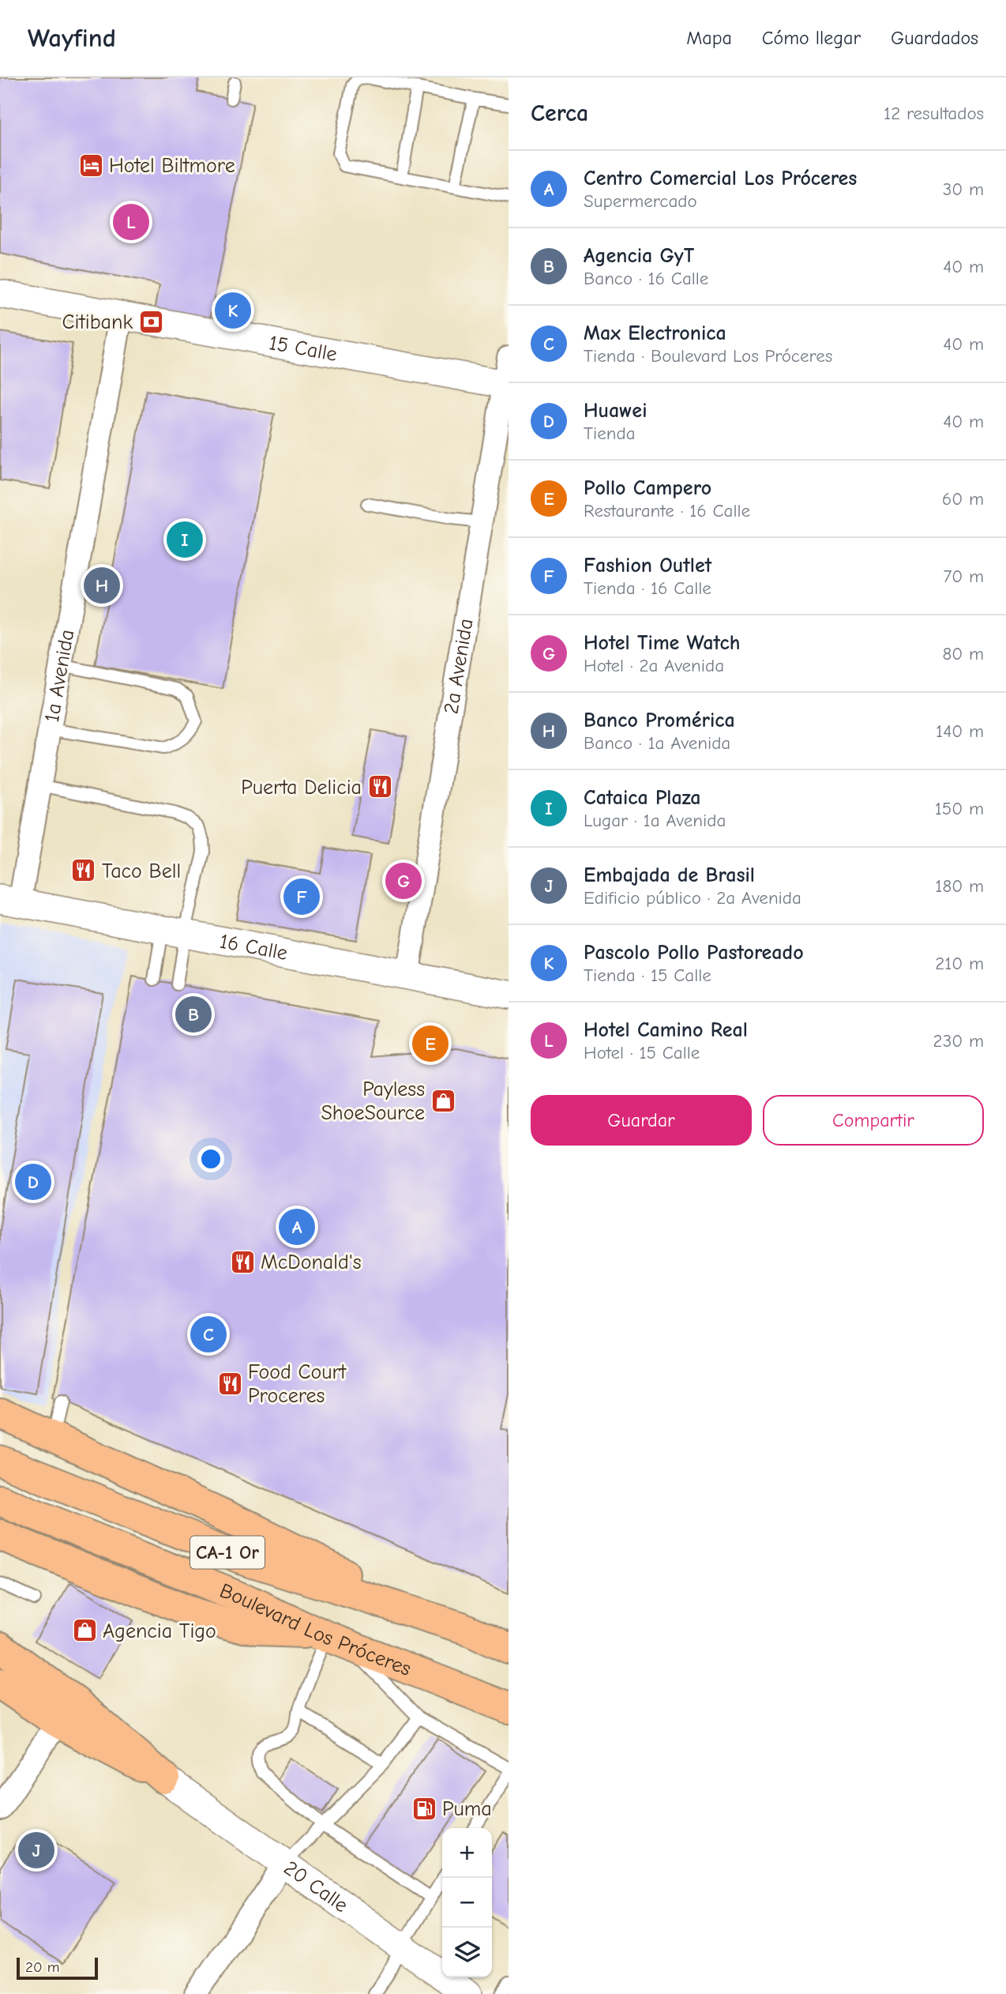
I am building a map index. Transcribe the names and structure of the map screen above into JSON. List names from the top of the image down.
{
  "streets": {
    "main road": ["CA-1 Or", "Boulevard Los Próceres"],
    "street": [
      "15 Calle",
      "2a Avenida",
      "1a Avenida",
      "16 Calle",
      "20 Calle"
    ]
  },
  "crossings": [
    ["15 Calle", "2a Avenida"],
    ["15 Calle", "1a Avenida"],
    ["2a Avenida", "16 Calle"],
    ["1a Avenida", "16 Calle"]
  ],
  "places": {
    "hotel": ["Hotel Biltmore"],
    "bank": ["Citibank"],
    "restaurant": [
      "Puerta Delicia",
      "Taco Bell",
      "McDonald's",
      "Food Court Proceres"
    ],
    "shop": ["Payless ShoeSource", "Agencia Tigo"],
    "fuel station": ["Puma"]
  },
  "scale_bar": "20 m",
  "page": {
    "header": "Wayfind",
    "nav": ["Mapa", "Cómo llegar", "Guardados"],
    "heading": ["Cerca", "12 resultados"],
    "list": [
      {
        "mark": "A",
        "name": "Centro Comercial Los Próceres",
        "note": "Supermercado",
        "value": "30 m"
      },
      {
        "mark": "B",
        "name": "Agencia GyT",
        "note": "Banco · 16 Calle",
        "value": "40 m"
      },
      {
        "mark": "C",
        "name": "Max Electronica",
        "note": "Tienda · Boulevard Los Próceres",
        "value": "40 m"
      },
      {
        "mark": "D",
        "name": "Huawei",
        "note": "Tienda",
        "value": "40 m"
      },
      {
        "mark": "E",
        "name": "Pollo Campero",
        "note": "Restaurante · 16 Calle",
        "value": "60 m"
      },
      {
        "mark": "F",
        "name": "Fashion Outlet",
        "note": "Tienda · 16 Calle",
        "value": "70 m"
      },
      {
        "mark": "G",
        "name": "Hotel Time Watch",
        "note": "Hotel · 2a Avenida",
        "value": "80 m"
      },
      {
        "mark": "H",
        "name": "Banco Promérica",
        "note": "Banco · 1a Avenida",
        "value": "140 m"
      },
      {
        "mark": "I",
        "name": "Cataica Plaza",
        "note": "Lugar · 1a Avenida",
        "value": "150 m"
      },
      {
        "mark": "J",
        "name": "Embajada de Brasil",
        "note": "Edificio público · 2a Avenida",
        "value": "180 m"
      },
      {
        "mark": "K",
        "name": "Pascolo Pollo Pastoreado",
        "note": "Tienda · 15 Calle",
        "value": "210 m"
      },
      {
        "mark": "L",
        "name": "Hotel Camino Real",
        "note": "Hotel · 15 Calle",
        "value": "230 m"
      }
    ],
    "pins": [
      "L",
      "K",
      "I",
      "H",
      "G",
      "F",
      "B",
      "E",
      "D",
      "A",
      "C",
      "J"
    ],
    "buttons": ["Guardar", "Compartir"],
    "map_buttons": ["+", "−"],
    "scale": "20 m"
  }
}
